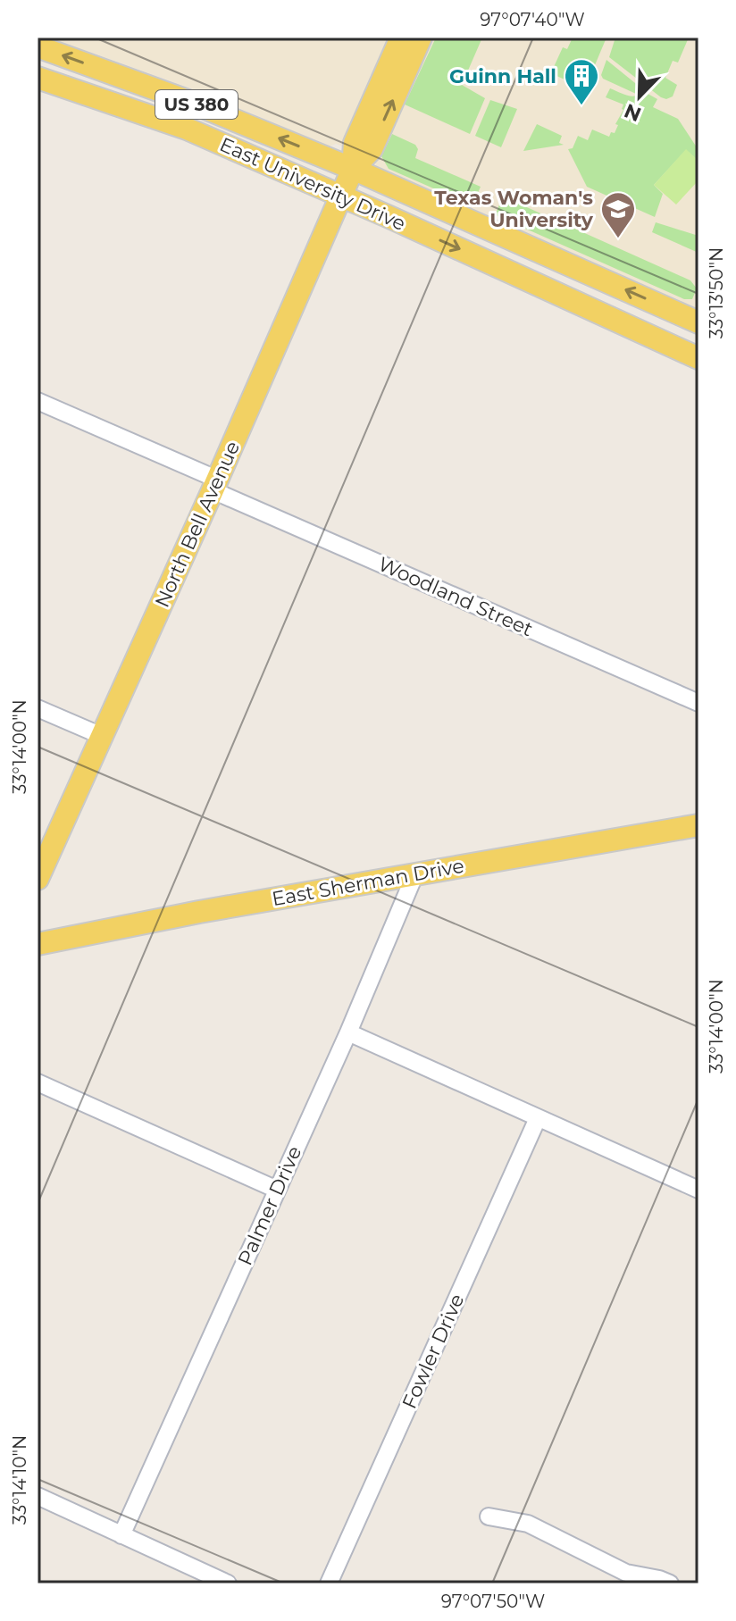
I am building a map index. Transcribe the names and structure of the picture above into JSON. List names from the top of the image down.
{
  "streets": {
    "main road": [
      "US 380",
      "East University Drive",
      "North Bell Avenue",
      "East Sherman Drive"
    ],
    "street": ["Woodland Street", "Palmer Drive", "Fowler Drive"]
  },
  "crossings": [
    ["East University Drive", "North Bell Avenue"],
    ["North Bell Avenue", "Woodland Street"],
    ["East Sherman Drive", "Palmer Drive"]
  ],
  "places": {
    "building": ["Guinn Hall"],
    "school or university": ["Texas Woman's University"]
  },
  "north": "bottom left",
  "coordinates": [
    "97°07'40\"W",
    "33°13'50\"N",
    "33°14'00\"N",
    "33°14'10\"N",
    "97°07'50\"W"
  ]
}
